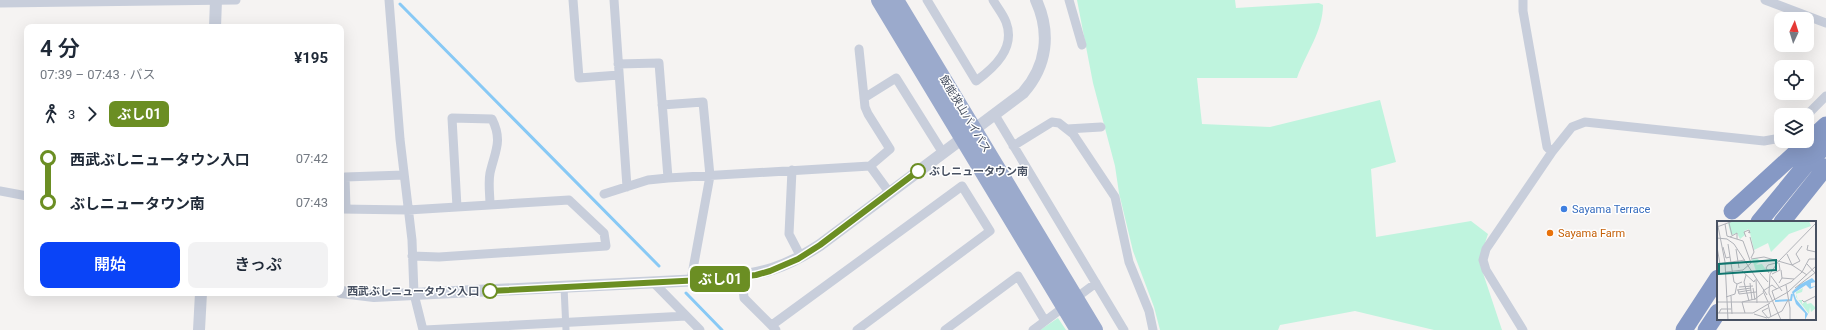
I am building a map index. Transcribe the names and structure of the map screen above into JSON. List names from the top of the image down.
{
  "streets": {
    "highway": ["飯能狭山バイパス"]
  },
  "places": [
    "ぶしニュータウン南",
    "Sayama Terrace",
    "Sayama Farm",
    "西武ぶしニュータウン入口"
  ],
  "lines": ["bus line ぶし01"],
  "north": "top",
  "page": {
    "on_map": "ぶし01",
    "heading": ["4 分", "07:39 – 07:43 · バス", "¥195"],
    "legs": ["3", "ぶし01"],
    "list": [
      {
        "name": "西武ぶしニュータウン入口",
        "value": "07:42"
      },
      {
        "name": "ぶしニュータウン南",
        "value": "07:43"
      }
    ],
    "buttons": ["開始", "きっぷ"]
  }
}
